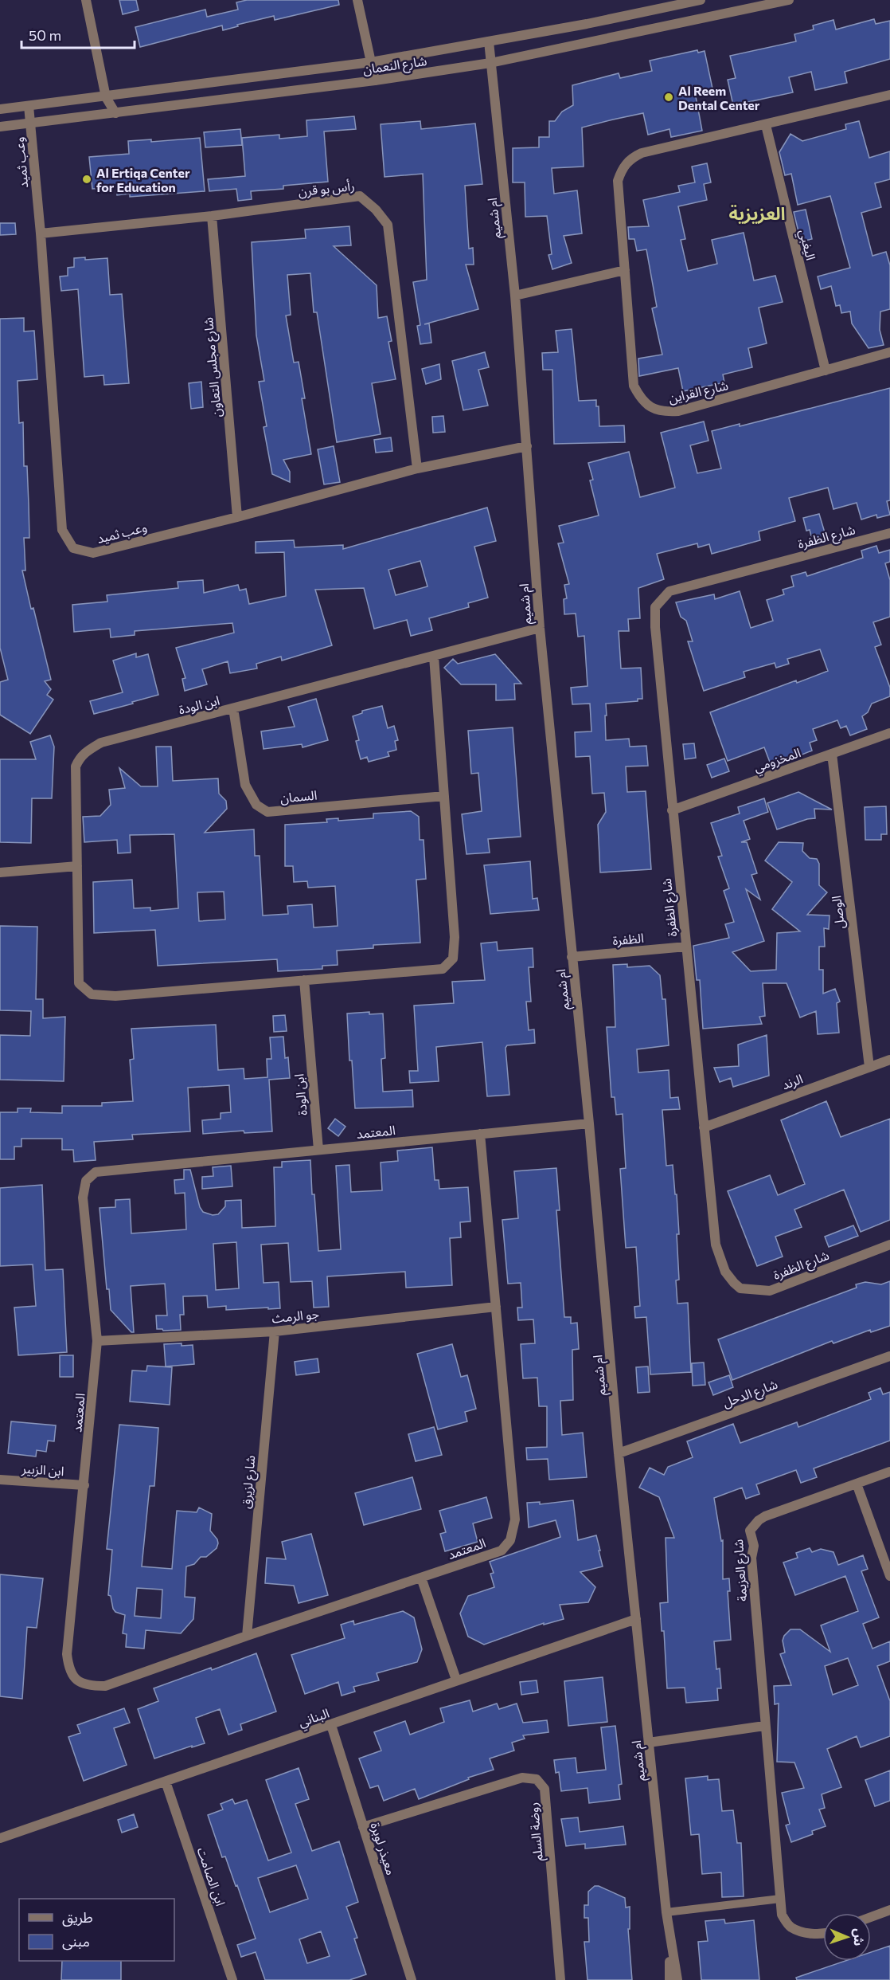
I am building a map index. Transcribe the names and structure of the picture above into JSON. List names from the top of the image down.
{
  "streets": {
    "street": [
      "شارع النعمان",
      "وعب ثميد",
      "رأس بو قرن",
      "ام شميم",
      "اليغبي",
      "شارع مجلس التعاون",
      "شارع القراين",
      "شارع الظفرة",
      "ابن الودة",
      "المخزومي",
      "السمان",
      "الوصل",
      "الظفرة",
      "الرند",
      "المعتمد",
      "جو الرمث",
      "شارع الدحل",
      "ابن الزبير",
      "شارع لزيرق",
      "شارع العزيمة",
      "البناني",
      "روضة السلم",
      "معيذر لوبرة",
      "ابن الصامت"
    ]
  },
  "crossings": [
    ["شارع النعمان", "وعب ثميد"],
    ["شارع النعمان", "ام شميم"],
    ["وعب ثميد", "رأس بو قرن"],
    ["وعب ثميد", "ام شميم"],
    ["وعب ثميد", "شارع مجلس التعاون"],
    ["رأس بو قرن", "شارع مجلس التعاون"],
    ["ام شميم", "ابن الودة"],
    ["ام شميم", "الظفرة"],
    ["ام شميم", "المعتمد"],
    ["ام شميم", "شارع الدحل"],
    ["ام شميم", "البناني"],
    ["اليغبي", "شارع القراين"],
    ["شارع الظفرة", "المخزومي"],
    ["شارع الظفرة", "الظفرة"],
    ["شارع الظفرة", "الرند"],
    ["ابن الودة", "السمان"],
    ["ابن الودة", "المعتمد"],
    ["المخزومي", "الوصل"],
    ["الوصل", "الرند"],
    ["المعتمد", "جو الرمث"],
    ["المعتمد", "ابن الزبير"],
    ["المعتمد", "شارع لزيرق"],
    ["جو الرمث", "شارع لزيرق"],
    ["البناني", "معيذر لوبرة"],
    ["البناني", "ابن الصامت"],
    ["روضة السلم", "معيذر لوبرة"]
  ],
  "districts": ["العزيزية"],
  "places": ["Al Reem Dental Center", "Al Ertiqa Center for Education"],
  "legend": ["طريق", "مبنى"],
  "scale_bar": "50 m",
  "north": "right"
}
